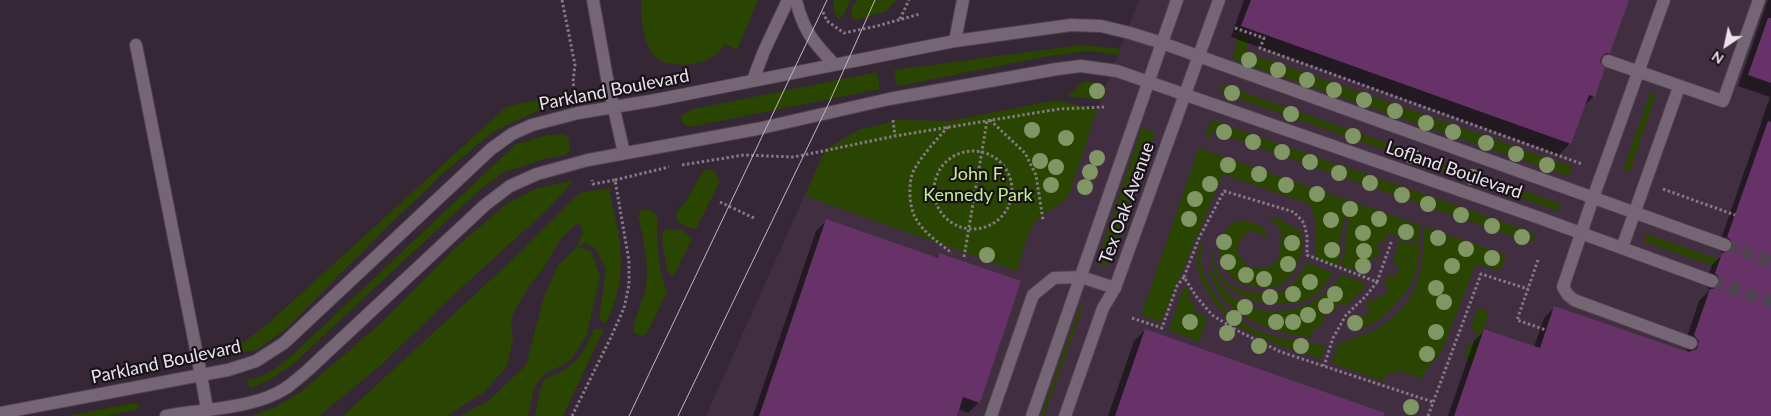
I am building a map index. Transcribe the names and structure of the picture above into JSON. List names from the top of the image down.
{
  "streets": {
    "street": ["Parkland Boulevard", "Lofland Boulevard", "Tex Oak Avenue"]
  },
  "crossings": [
    ["Parkland Boulevard", "Lofland Boulevard"],
    ["Parkland Boulevard", "Tex Oak Avenue"],
    ["Lofland Boulevard", "Tex Oak Avenue"]
  ],
  "parks": ["John F. Kennedy Park"],
  "north": "bottom left"
}
